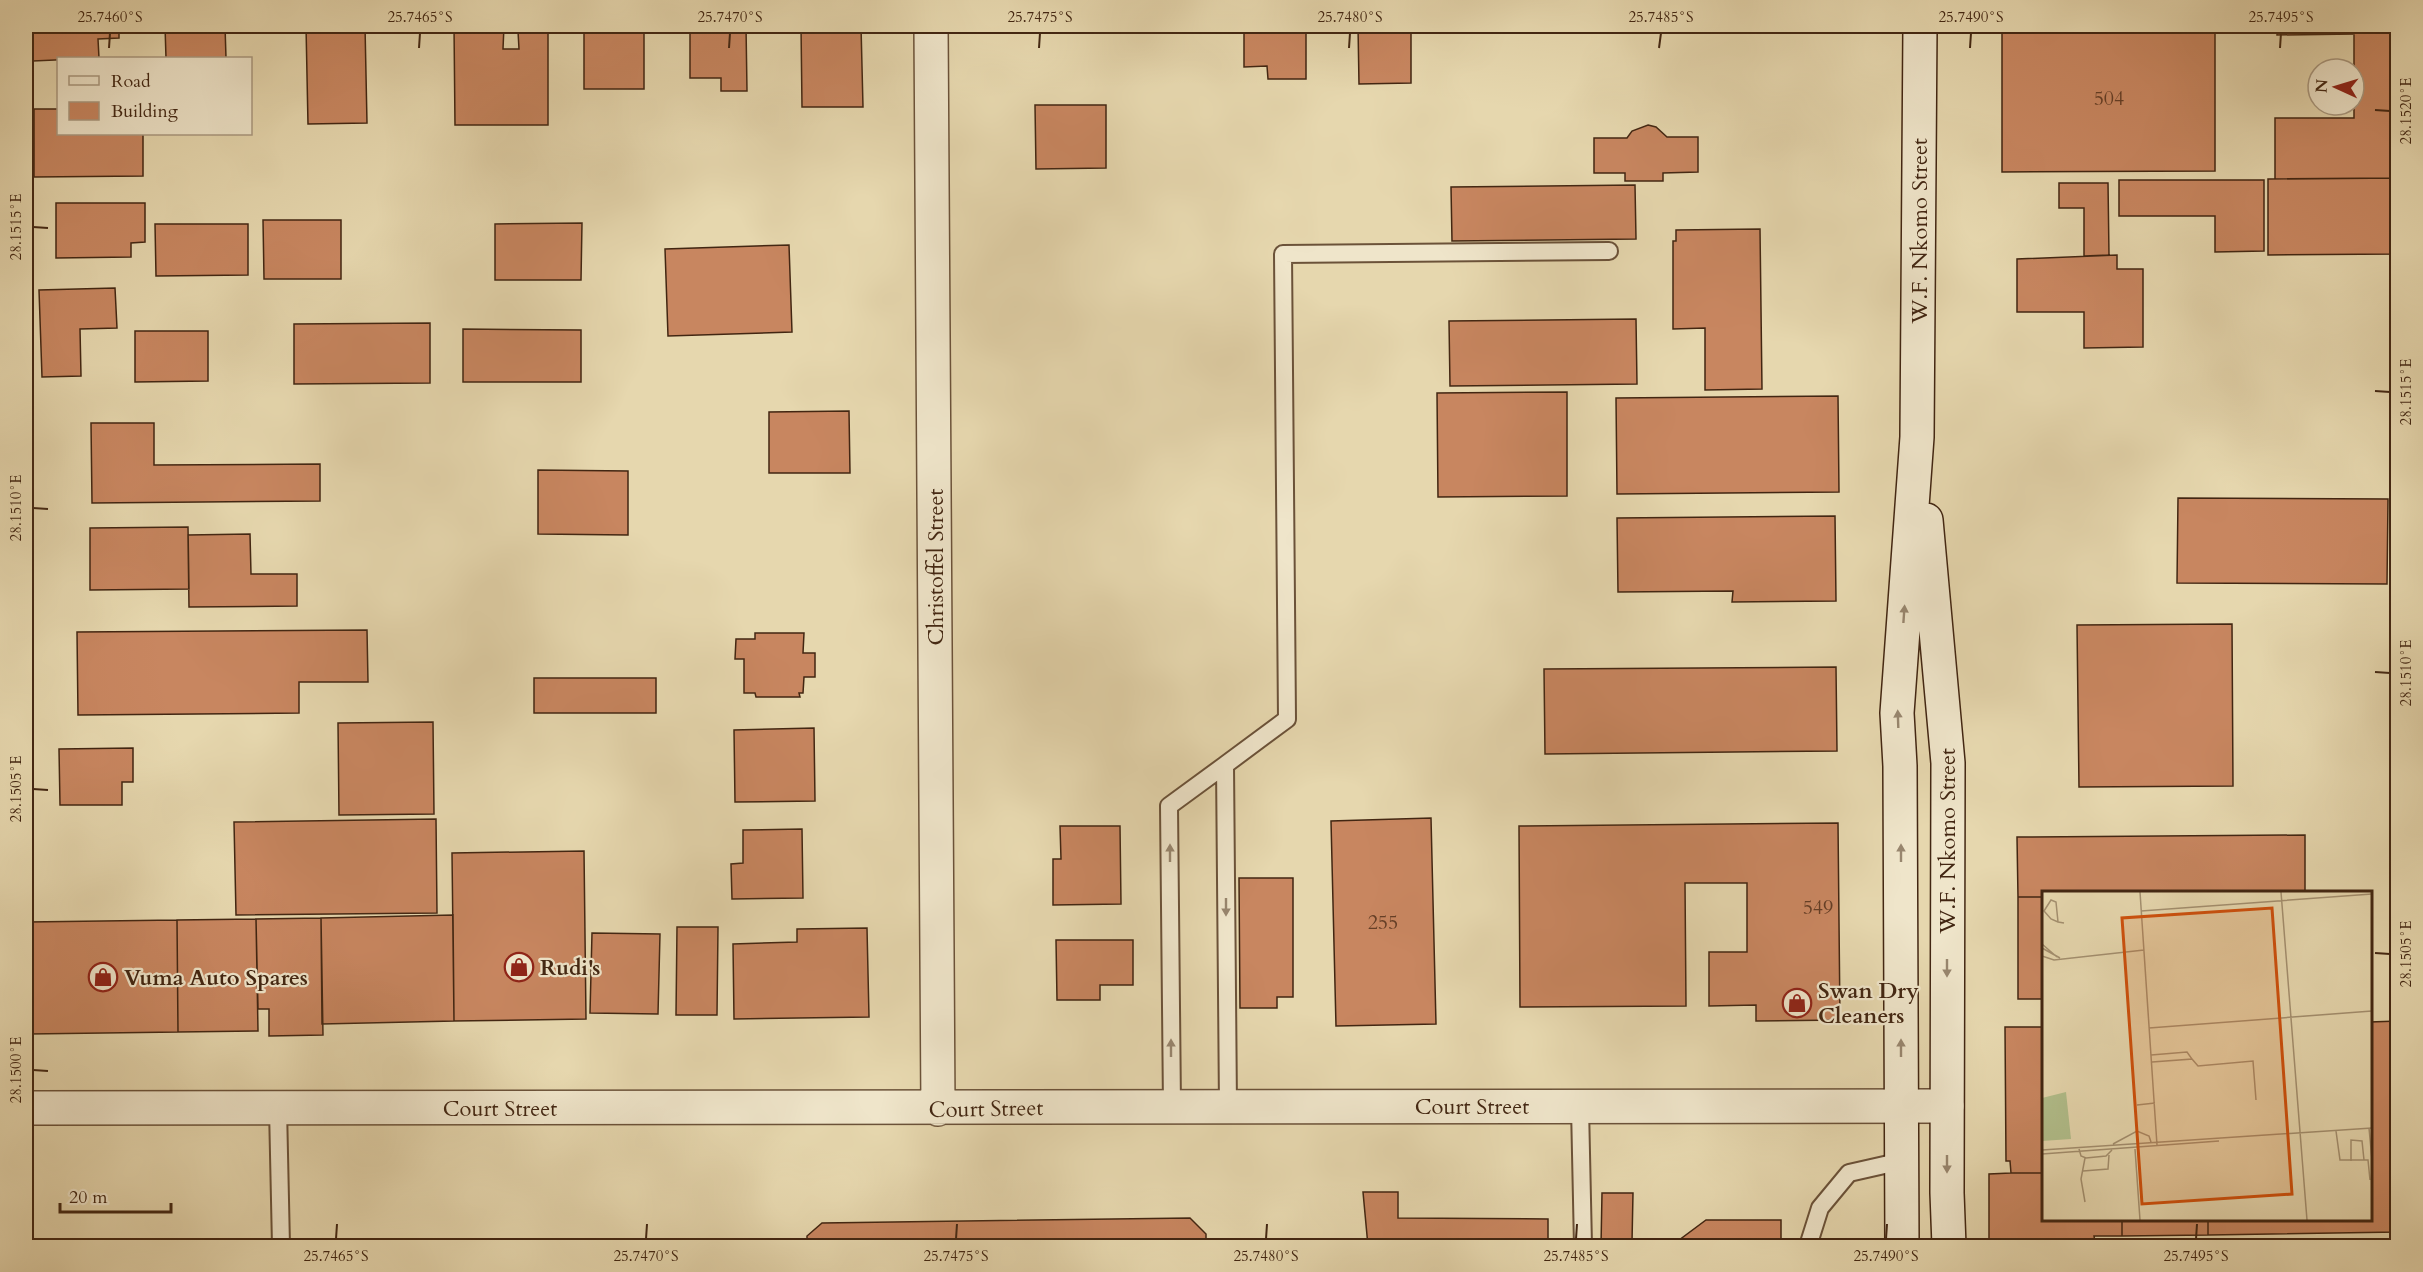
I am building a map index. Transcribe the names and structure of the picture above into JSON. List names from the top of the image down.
{
  "streets": {
    "street": ["W.F. Nkomo Street", "Christoffel Street", "Court Street"]
  },
  "crossings": [
    ["W.F. Nkomo Street", "Court Street"],
    ["Christoffel Street", "Court Street"]
  ],
  "places": {
    "shop": ["Rudi's", "Vuma Auto Spares", "Swan Dry Cleaners"]
  },
  "house_numbers": ["504", "549", "255"],
  "legend": ["Road", "Building"],
  "scale_bar": "20 m",
  "north": "left",
  "coordinates": [
    "25.7460°S",
    "25.7465°S",
    "25.7470°S",
    "25.7475°S",
    "25.7480°S",
    "25.7485°S",
    "25.7490°S",
    "25.7495°S",
    "28.1520°E",
    "28.1515°E",
    "28.1510°E",
    "28.1505°E",
    "28.1500°E"
  ]
}
